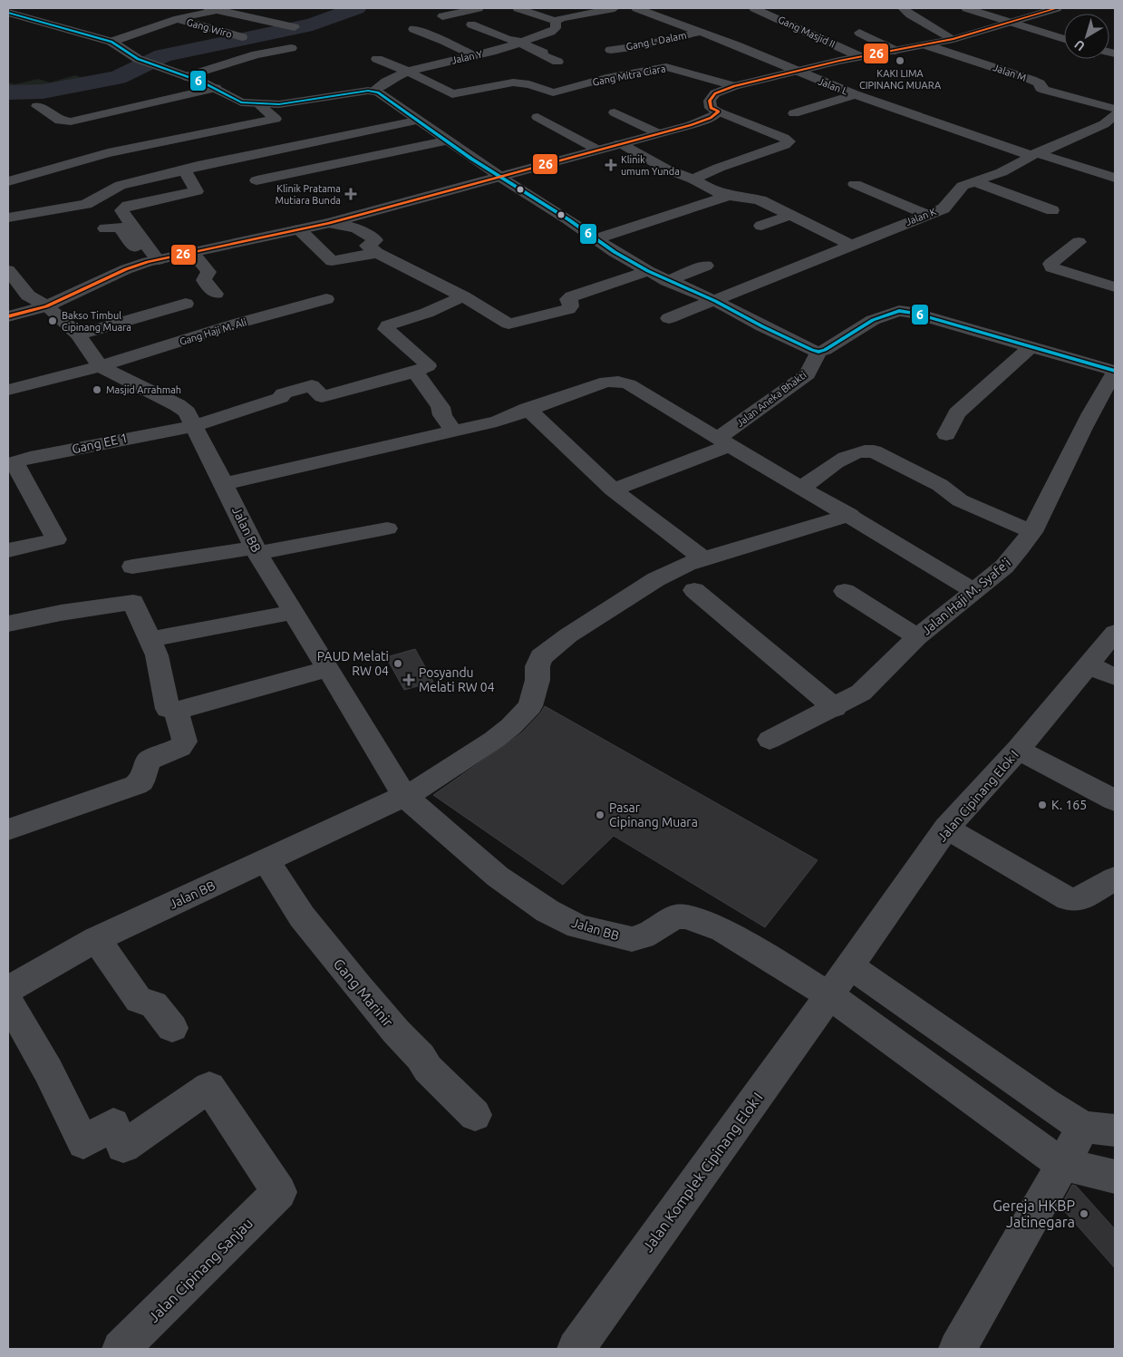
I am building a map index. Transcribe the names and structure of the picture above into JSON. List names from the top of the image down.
{
  "streets": {
    "street": [
      "Gang Wiro",
      "Gang Masjid II",
      "Gang L Dalam",
      "Jalan Y",
      "Jalan M",
      "Gang Mitra Ciara",
      "Jalan L",
      "Jalan K",
      "Gang Haji M. Ali",
      "Jalan Aneka Bhakti",
      "Gang EE 1",
      "Jalan BB",
      "Jalan Haji M. Syafe'i",
      "Jalan Cipinang Elok I",
      "Gang Marinir",
      "Jalan Komplek Cipinang Elok I",
      "Jalan Cipinang Sanjau"
    ]
  },
  "crossings": [
    ["Gang L Dalam", "Jalan L"],
    ["Jalan Y", "Gang Mitra Ciara"],
    ["Jalan L", "Jalan K"],
    ["Gang Haji M. Ali", "Jalan BB"],
    ["Gang EE 1", "Jalan BB"],
    ["Jalan BB", "Jalan Cipinang Elok I"],
    ["Jalan BB", "Gang Marinir"],
    ["Jalan BB", "Jalan Komplek Cipinang Elok I"],
    ["Jalan Cipinang Elok I", "Jalan Komplek Cipinang Elok I"]
  ],
  "places": {
    "other": [
      "KAKI LIMA CIPINANG MUARA",
      "Bakso Timbul Cipinang Muara",
      "Masjid Arrahmah",
      "PAUD Melati RW 04",
      "K. 165",
      "Pasar Cipinang Muara",
      "Gereja HKBP Jatinegara"
    ],
    "health": ["Klinik umum Yunda", "Klinik Pratama Mutiara Bunda", "Posyandu Melati RW 04"]
  },
  "lines": ["transit line 26", "transit line 6"],
  "north": "bottom left"
}
